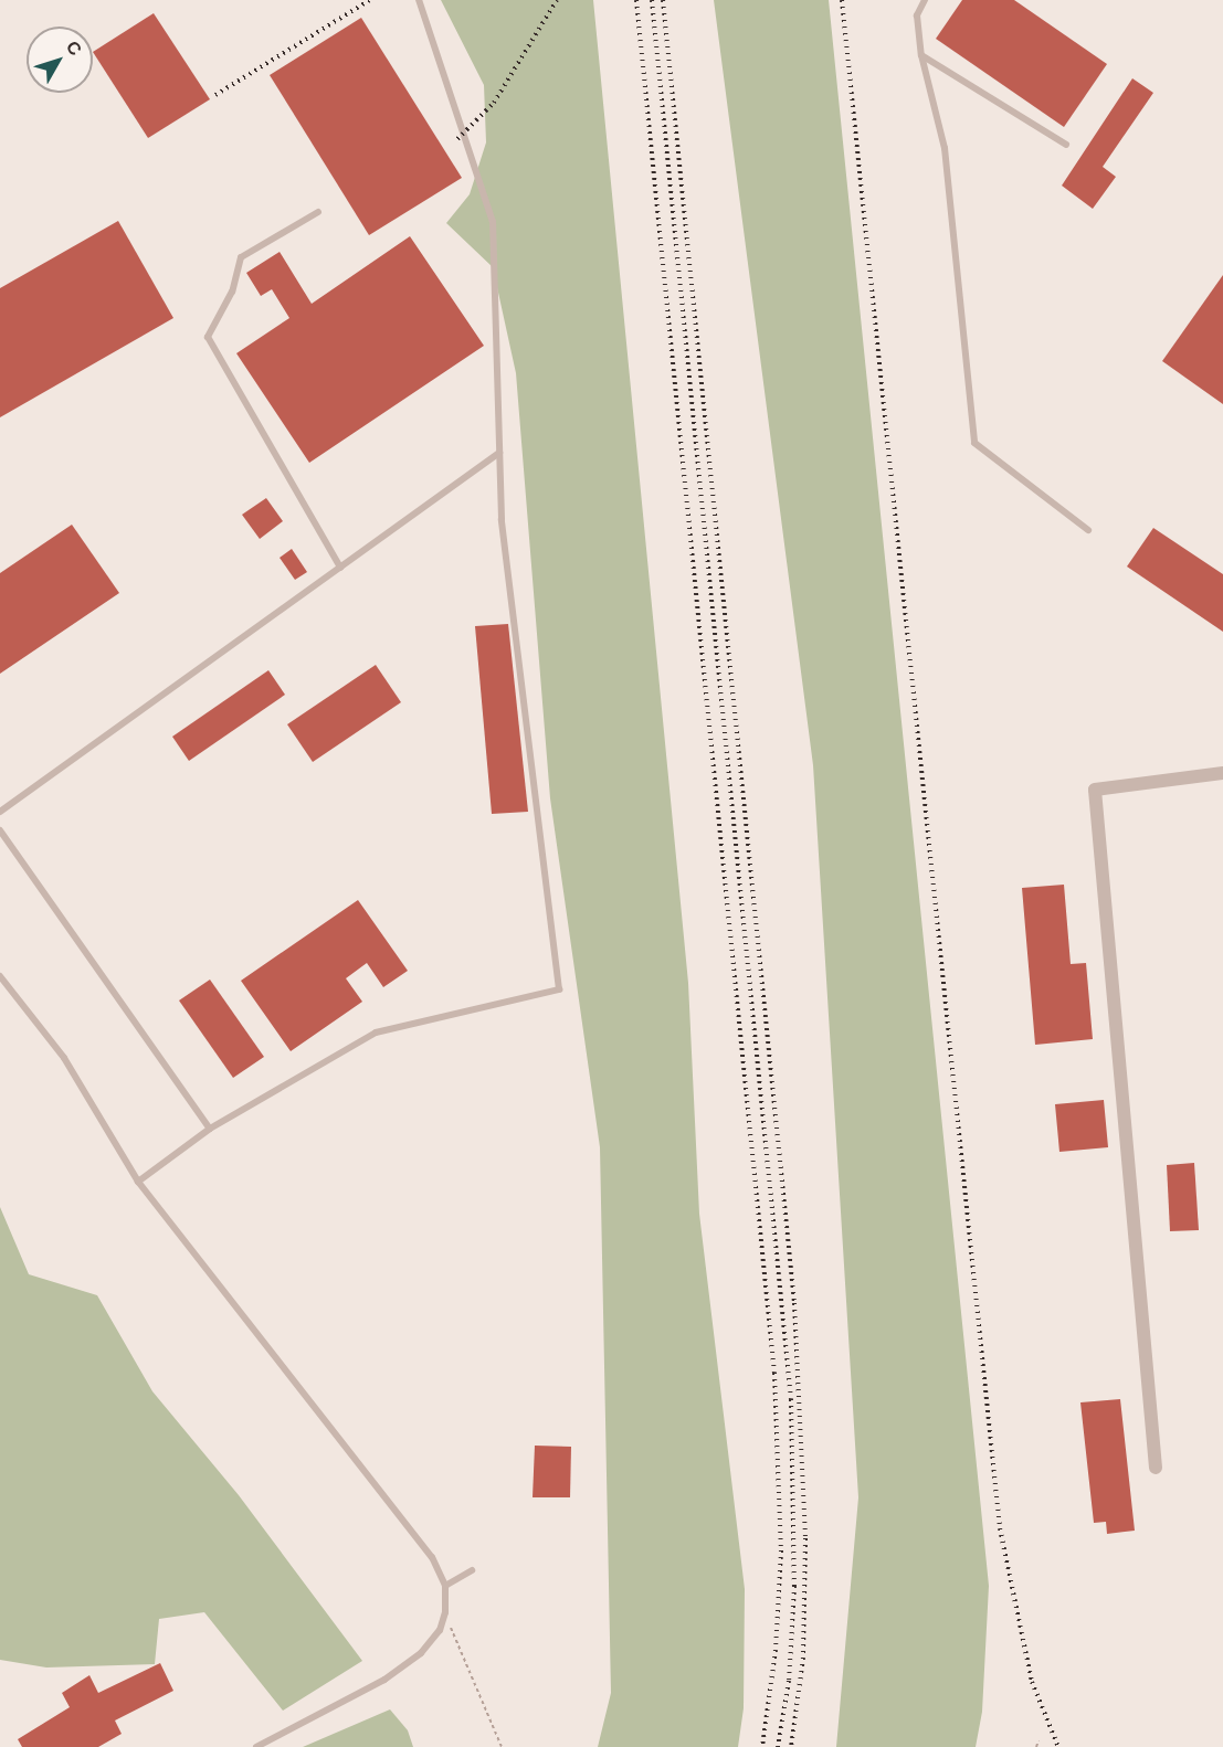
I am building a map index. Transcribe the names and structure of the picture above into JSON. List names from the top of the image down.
{
  "north": "top right"
}
